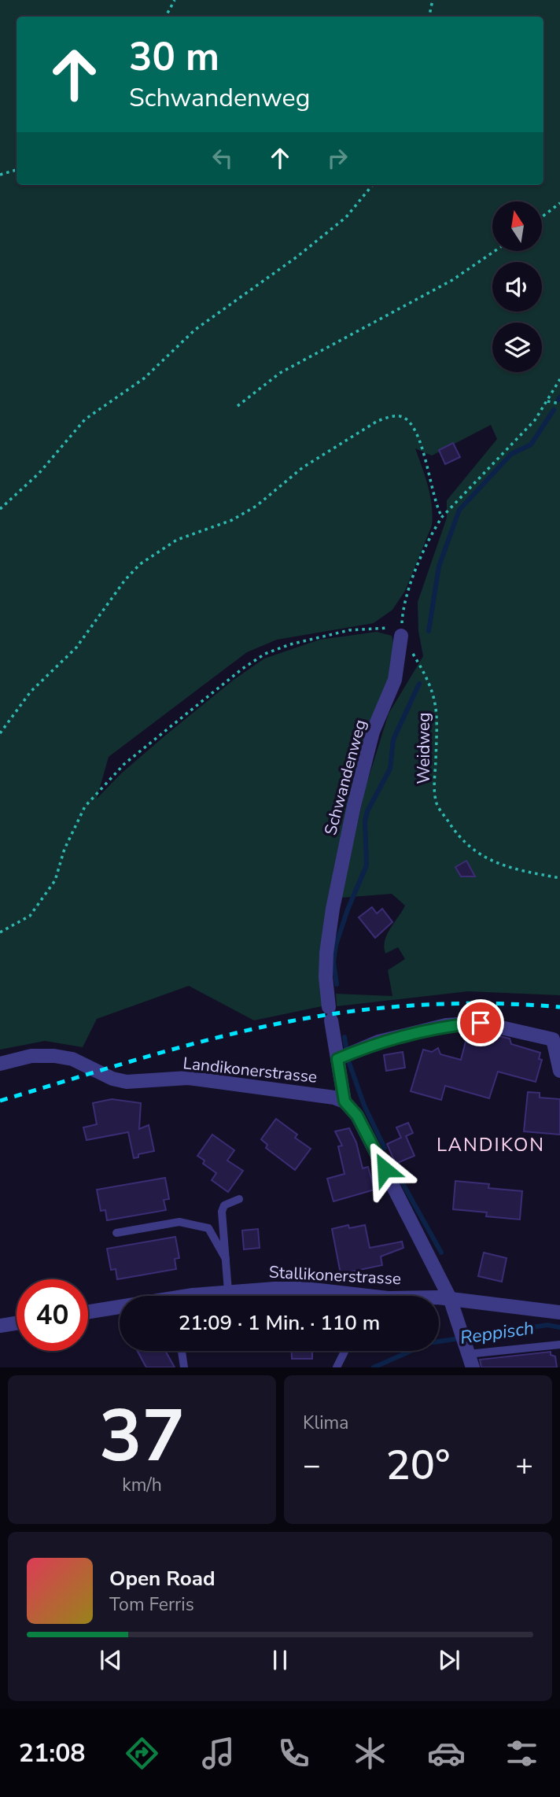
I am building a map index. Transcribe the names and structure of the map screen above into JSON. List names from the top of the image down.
{
  "streets": {
    "street": ["Schwandenweg", "Landikonerstrasse", "Stallikonerstrasse"],
    "path": ["Weidweg"]
  },
  "crossings": [
    ["Schwandenweg", "Landikonerstrasse"]
  ],
  "districts": ["LANDIKON"],
  "water": ["Reppisch"],
  "north": "top",
  "page": {
    "turn": ["30 m", "Schwandenweg"],
    "limit": "40",
    "trip": "21:09 · 1 Min. · 110 m",
    "tile": [
      ["37", "km/h"],
      "Klima"
    ],
    "heat": ["−", "20°", "+"],
    "song": ["Open Road", "Tom Ferris"],
    "tabs": "21:08"
  }
}
